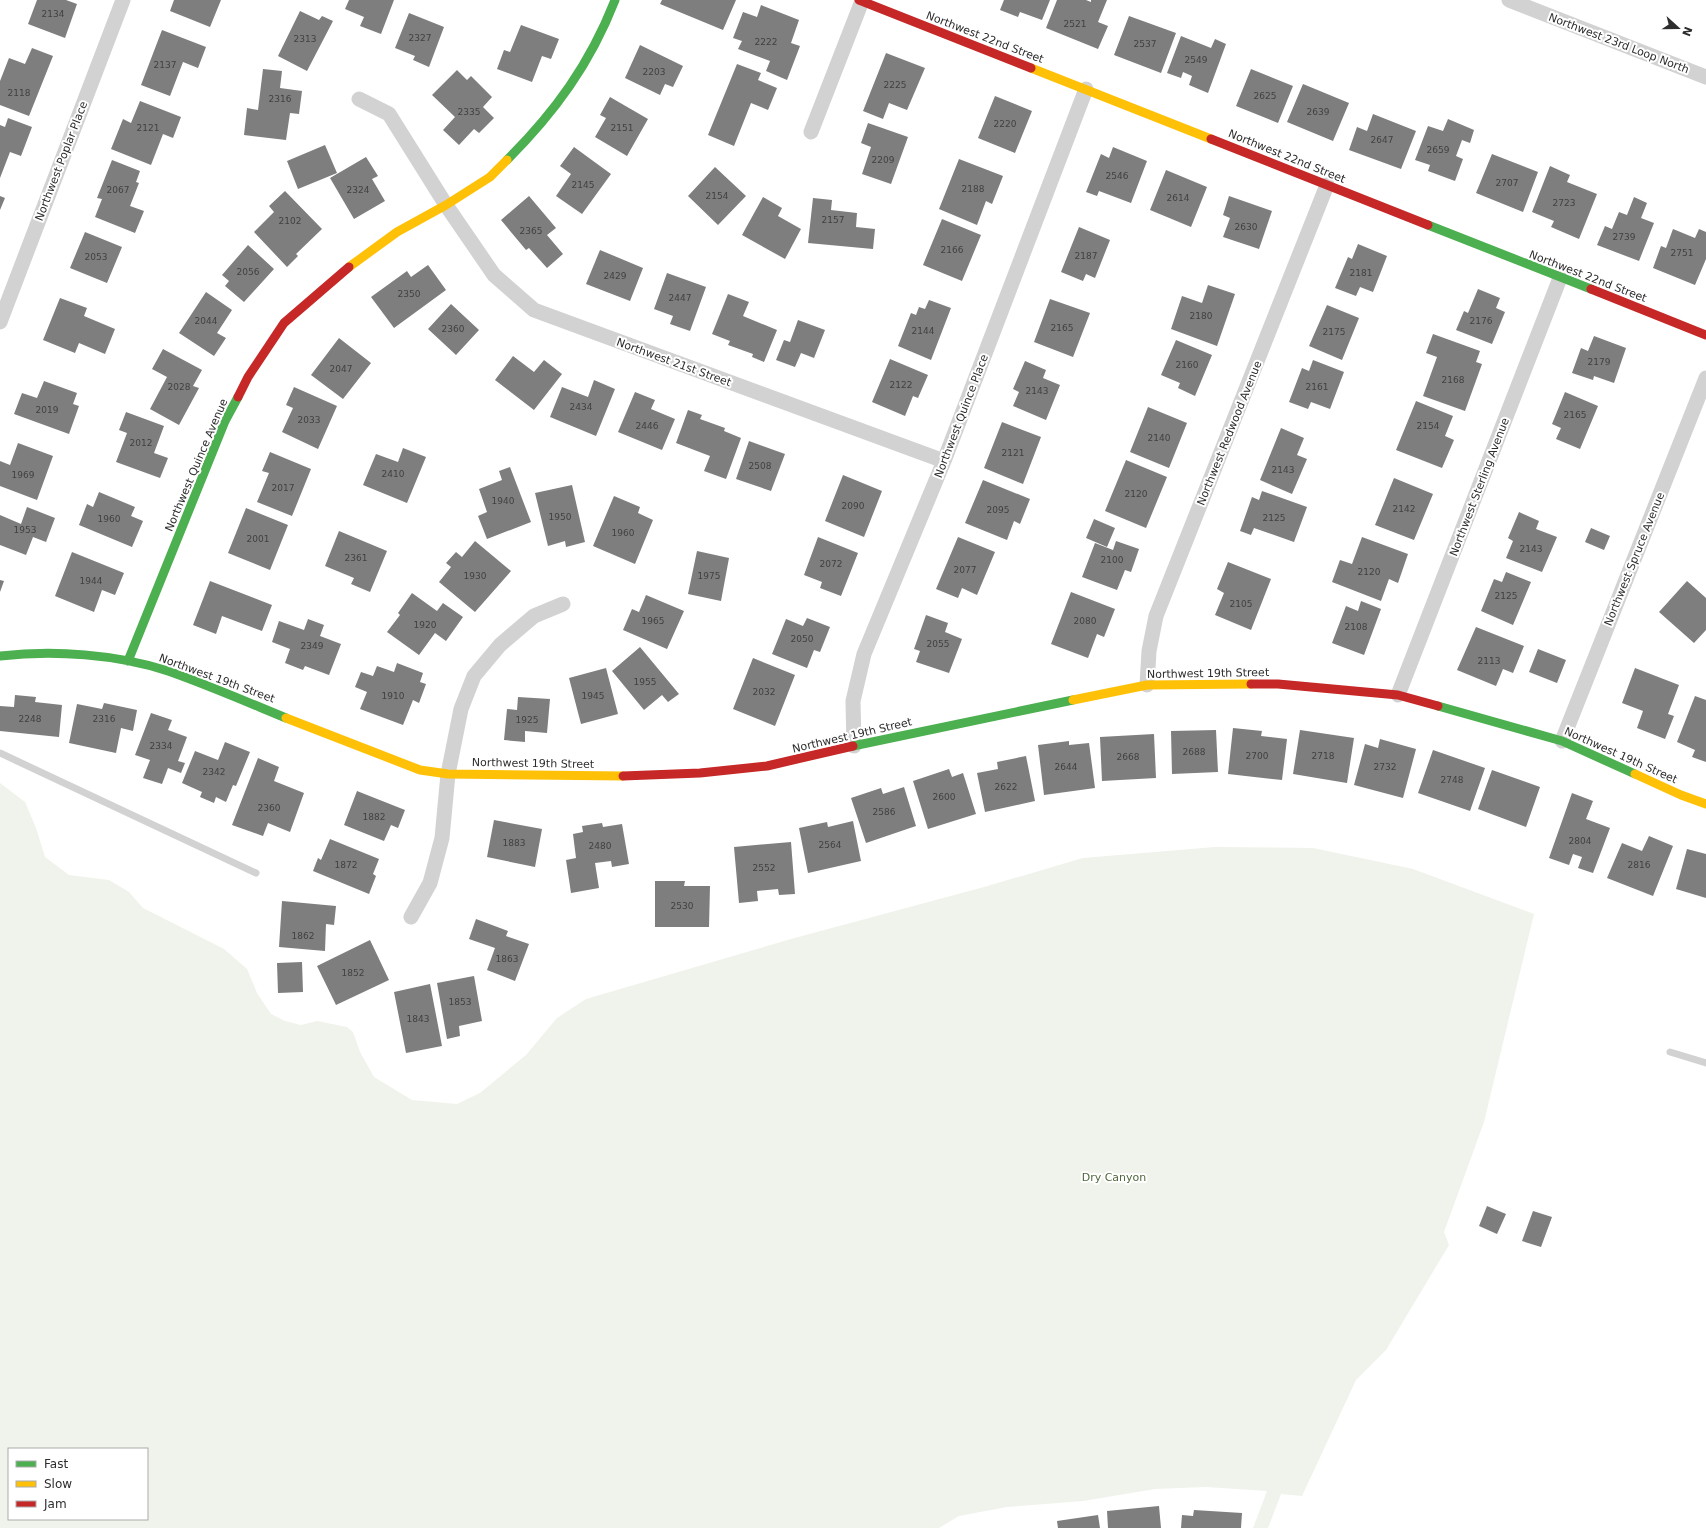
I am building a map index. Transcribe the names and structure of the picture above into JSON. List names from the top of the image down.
{
  "streets": {
    "street": [
      "Northwest 22nd Street",
      "Northwest 23rd Loop North",
      "Northwest Poplar Place",
      "Northwest 21st Street",
      "Northwest Quince Place",
      "Northwest Redwood Avenue",
      "Northwest Quince Avenue",
      "Northwest Sterling Avenue",
      "Northwest Spruce Avenue",
      "Northwest 19th Street"
    ]
  },
  "crossings": [
    ["Northwest 22nd Street", "Northwest Quince Place"],
    ["Northwest 22nd Street", "Northwest Redwood Avenue"],
    ["Northwest 22nd Street", "Northwest Sterling Avenue"],
    ["Northwest 21st Street", "Northwest Quince Place"],
    ["Northwest 21st Street", "Northwest Quince Avenue"],
    ["Northwest Quince Place", "Northwest 19th Street"],
    ["Northwest Redwood Avenue", "Northwest 19th Street"],
    ["Northwest Quince Avenue", "Northwest 19th Street"],
    ["Northwest Sterling Avenue", "Northwest 19th Street"],
    ["Northwest Spruce Avenue", "Northwest 19th Street"]
  ],
  "parks": ["Dry Canyon"],
  "house_numbers": [
    "2134",
    "2521",
    "2327",
    "2313",
    "2222",
    "2537",
    "2549",
    "2137",
    "2203",
    "2225",
    "2118",
    "2625",
    "2316",
    "2335",
    "2639",
    "2220",
    "2121",
    "2151",
    "2647",
    "2659",
    "2209",
    "2546",
    "2707",
    "2145",
    "2188",
    "2067",
    "2324",
    "2154",
    "2614",
    "2723",
    "2157",
    "2102",
    "2630",
    "2365",
    "2739",
    "2166",
    "2751",
    "2187",
    "2053",
    "2056",
    "2181",
    "2429",
    "2350",
    "2447",
    "2180",
    "2044",
    "2176",
    "2165",
    "2360",
    "2144",
    "2175",
    "2179",
    "2160",
    "2047",
    "2168",
    "2122",
    "2028",
    "2161",
    "2143",
    "2434",
    "2019",
    "2165",
    "2033",
    "2446",
    "2154",
    "2140",
    "2012",
    "2121",
    "2508",
    "2143",
    "2410",
    "1969",
    "2017",
    "2120",
    "1940",
    "2090",
    "2142",
    "2095",
    "1950",
    "2125",
    "1960",
    "1953",
    "1960",
    "2001",
    "2143",
    "2361",
    "2100",
    "2072",
    "2077",
    "2120",
    "1930",
    "1975",
    "1944",
    "2125",
    "2105",
    "1965",
    "2080",
    "1920",
    "2108",
    "2050",
    "2055",
    "2349",
    "2113",
    "1955",
    "2032",
    "1910",
    "1945",
    "2248",
    "2316",
    "1925",
    "2334",
    "2688",
    "2700",
    "2718",
    "2668",
    "2644",
    "2732",
    "2342",
    "2748",
    "2622",
    "2600",
    "2360",
    "2586",
    "1882",
    "2804",
    "1883",
    "2564",
    "2480",
    "1872",
    "2816",
    "2552",
    "2530",
    "1862",
    "1863",
    "1852",
    "1853",
    "1843"
  ],
  "legend": ["Fast", "Slow", "Jam"],
  "north": "right"
}
